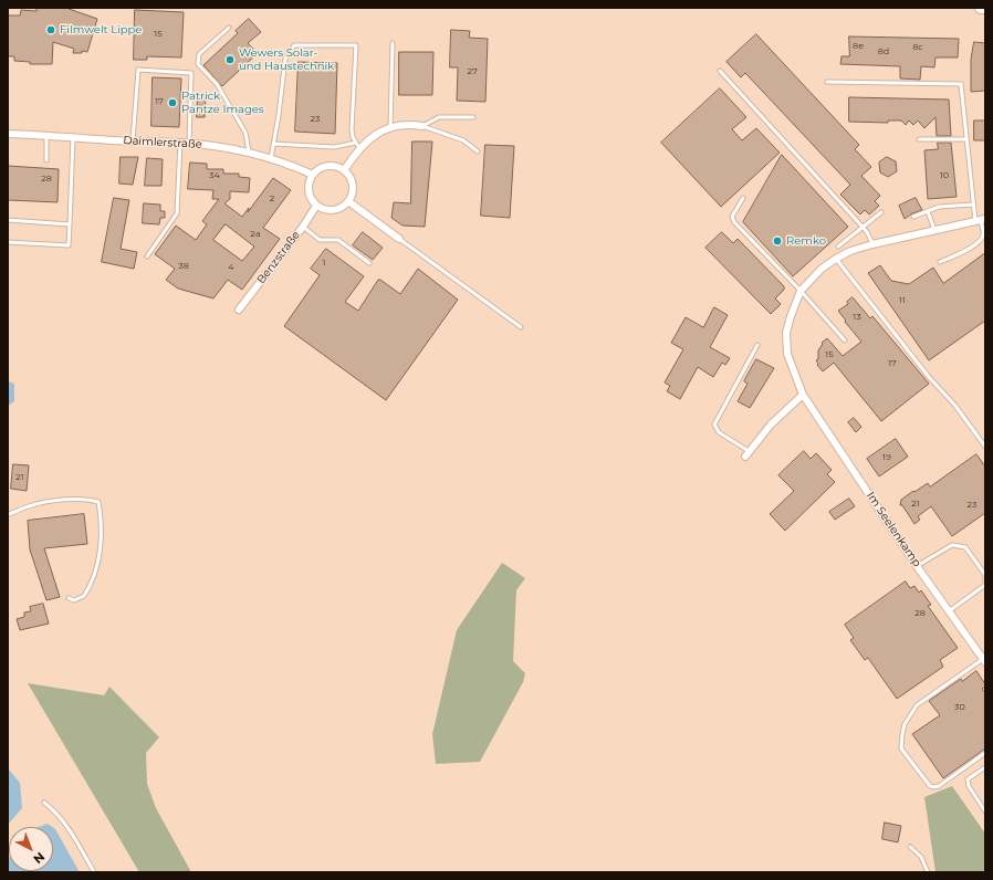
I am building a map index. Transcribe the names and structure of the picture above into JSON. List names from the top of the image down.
{
  "streets": {
    "street": ["Daimlerstraße", "Benzstraße", "Im Seelenkamp"]
  },
  "crossings": [
    ["Daimlerstraße", "Benzstraße"]
  ],
  "places": [
    "Filmwelt Lippe",
    "Wewers Solar- und Haustechnik",
    "Patrick Pantze Images",
    "Remko"
  ],
  "house_numbers": [
    "15",
    "8e",
    "8c",
    "8d",
    "27",
    "17",
    "23",
    "34",
    "10",
    "28",
    "2",
    "2a",
    "1",
    "38",
    "4",
    "11",
    "13",
    "15",
    "17",
    "19",
    "21",
    "21",
    "23",
    "28",
    "30"
  ],
  "north": "bottom right"
}
